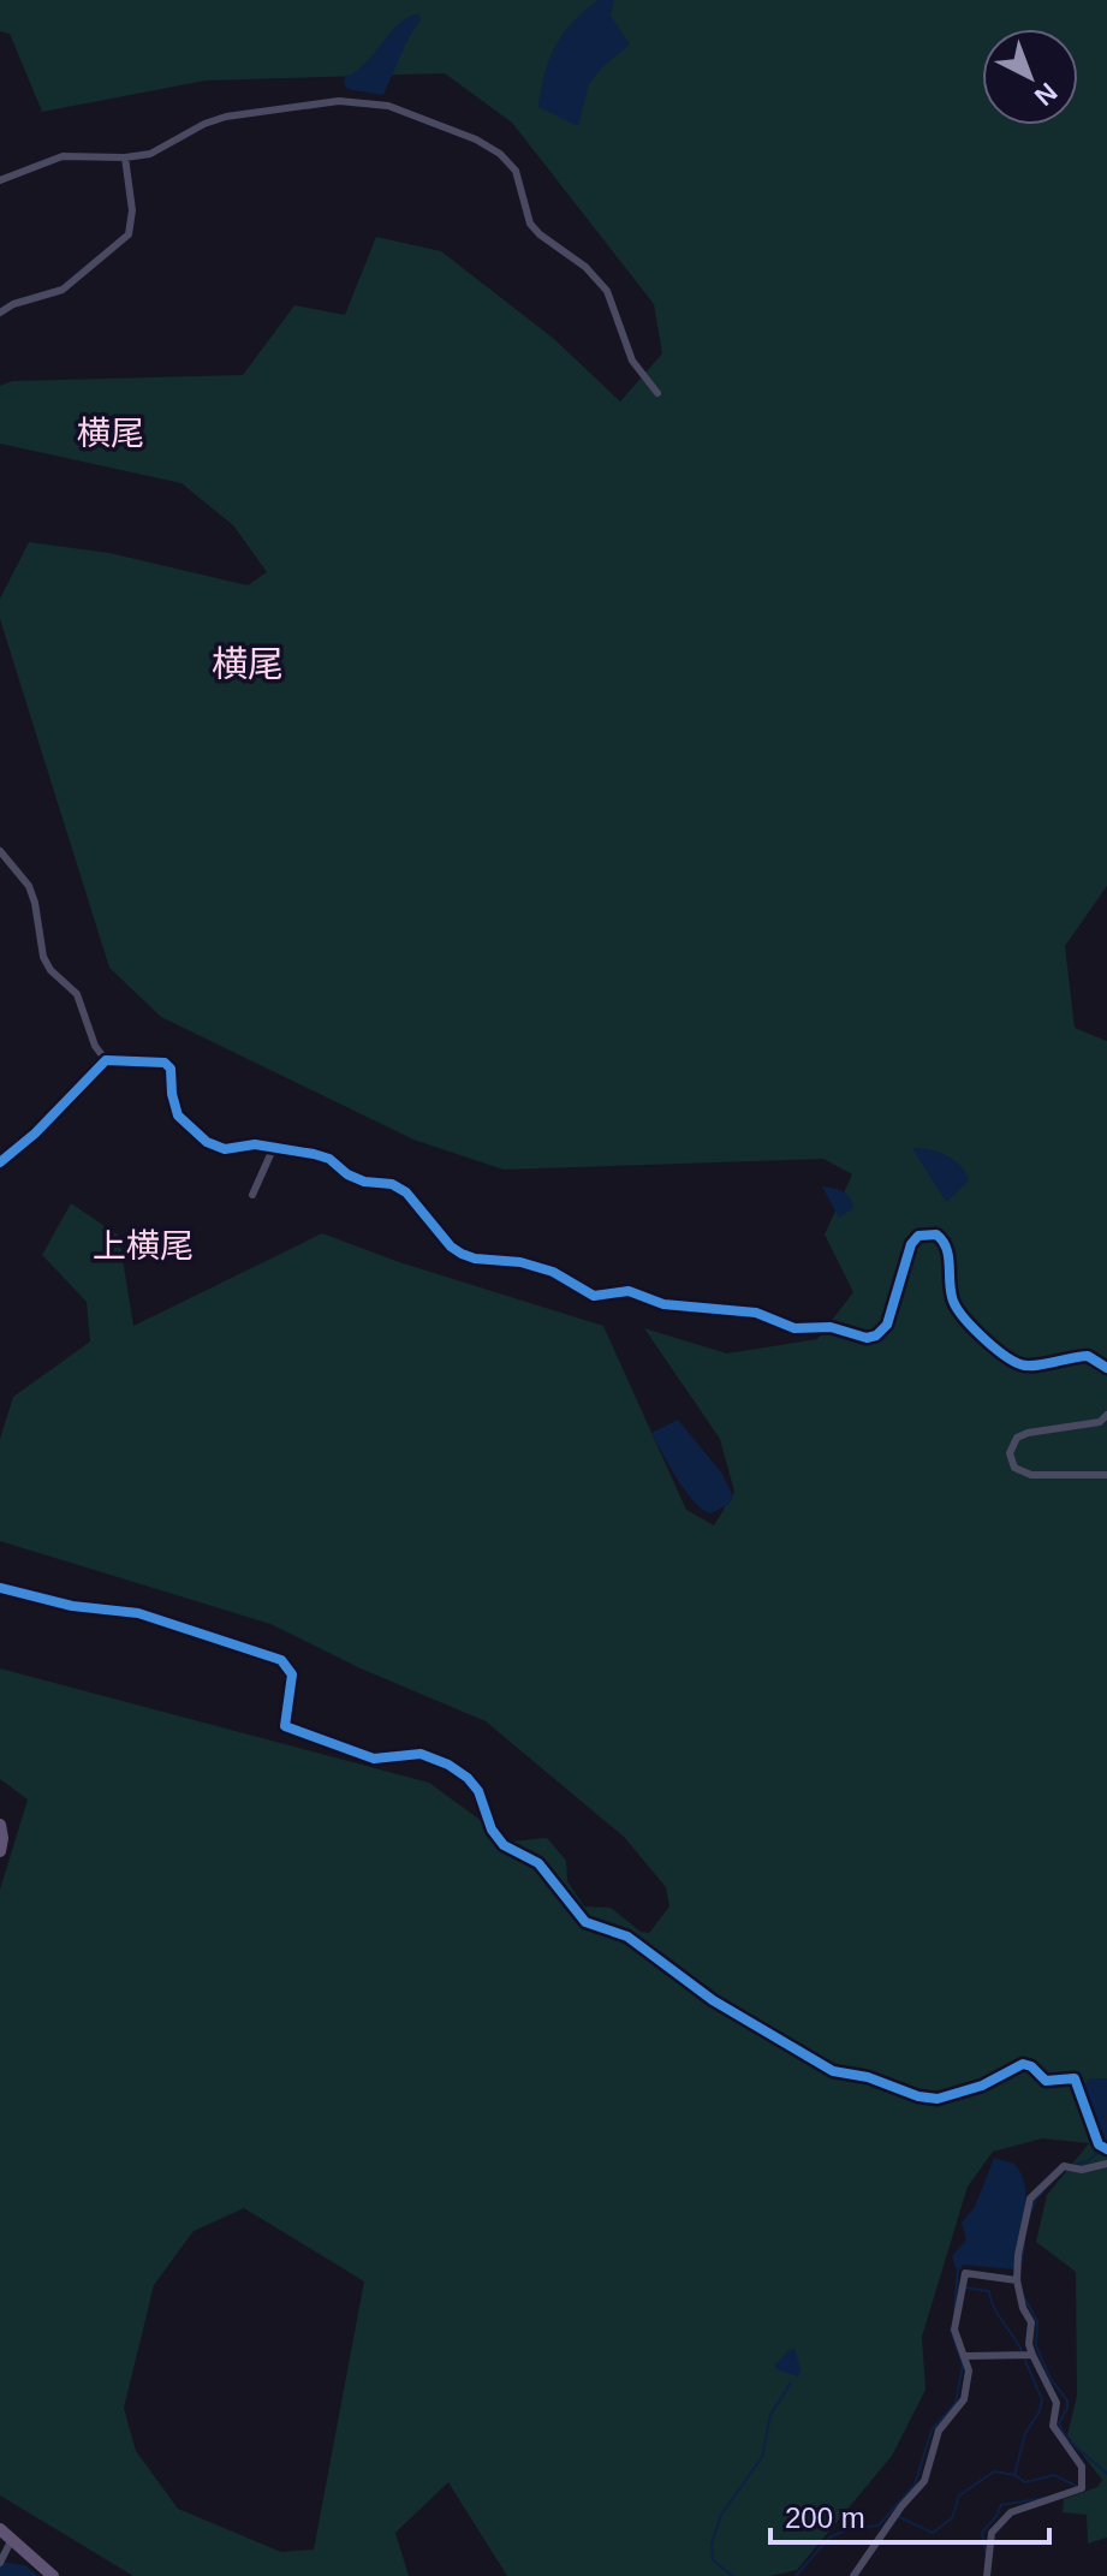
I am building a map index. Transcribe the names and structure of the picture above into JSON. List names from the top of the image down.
{
  "districts": ["横尾", "横尾", "上横尾"],
  "scale_bar": "200 m",
  "north": "bottom right"
}
